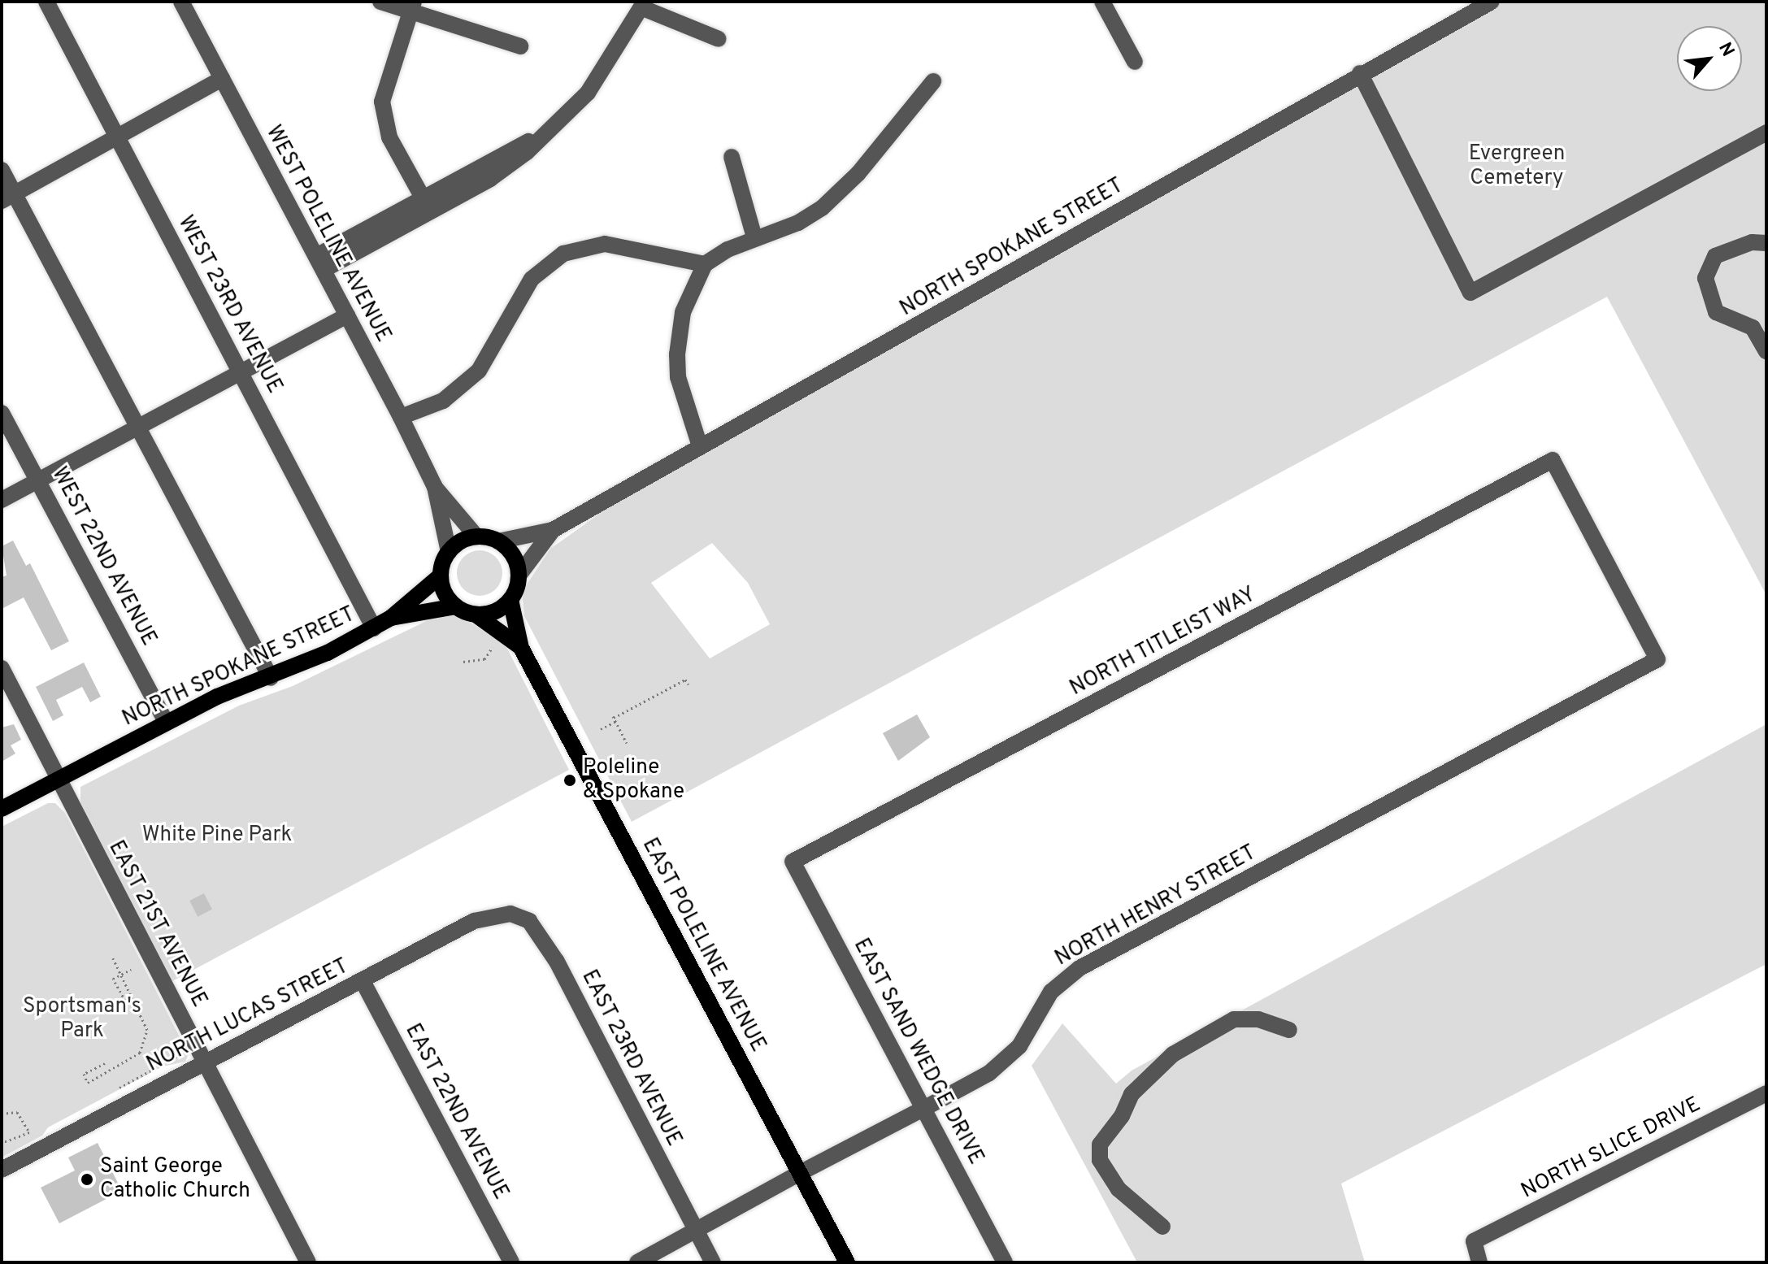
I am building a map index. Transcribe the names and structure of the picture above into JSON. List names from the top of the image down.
{
  "streets": {
    "main road": ["NORTH SPOKANE STREET", "EAST POLELINE AVENUE"],
    "street": [
      "WEST POLELINE AVENUE",
      "WEST 23RD AVENUE",
      "WEST 22ND AVENUE",
      "NORTH TITLEIST WAY",
      "NORTH HENRY STREET",
      "EAST 21ST AVENUE",
      "NORTH LUCAS STREET",
      "EAST SAND WEDGE DRIVE",
      "EAST 23RD AVENUE",
      "EAST 22ND AVENUE",
      "NORTH SLICE DRIVE"
    ]
  },
  "crossings": [
    ["WEST POLELINE AVENUE", "NORTH SPOKANE STREET"],
    ["WEST POLELINE AVENUE", "EAST POLELINE AVENUE"],
    ["NORTH SPOKANE STREET", "WEST 23RD AVENUE"],
    ["NORTH SPOKANE STREET", "WEST 22ND AVENUE"],
    ["NORTH SPOKANE STREET", "EAST 21ST AVENUE"],
    ["NORTH SPOKANE STREET", "EAST POLELINE AVENUE"],
    ["NORTH TITLEIST WAY", "NORTH HENRY STREET"],
    ["NORTH TITLEIST WAY", "EAST SAND WEDGE DRIVE"],
    ["NORTH HENRY STREET", "EAST POLELINE AVENUE"],
    ["NORTH HENRY STREET", "EAST SAND WEDGE DRIVE"],
    ["NORTH HENRY STREET", "EAST 23RD AVENUE"],
    ["EAST 21ST AVENUE", "NORTH LUCAS STREET"],
    ["NORTH LUCAS STREET", "EAST 23RD AVENUE"],
    ["NORTH LUCAS STREET", "EAST 22ND AVENUE"]
  ],
  "parks": ["Evergreen Cemetery", "White Pine Park", "Sportsman's Park"],
  "places": ["Poleline & Spokane", "Saint George Catholic Church"],
  "north": "top right"
}
